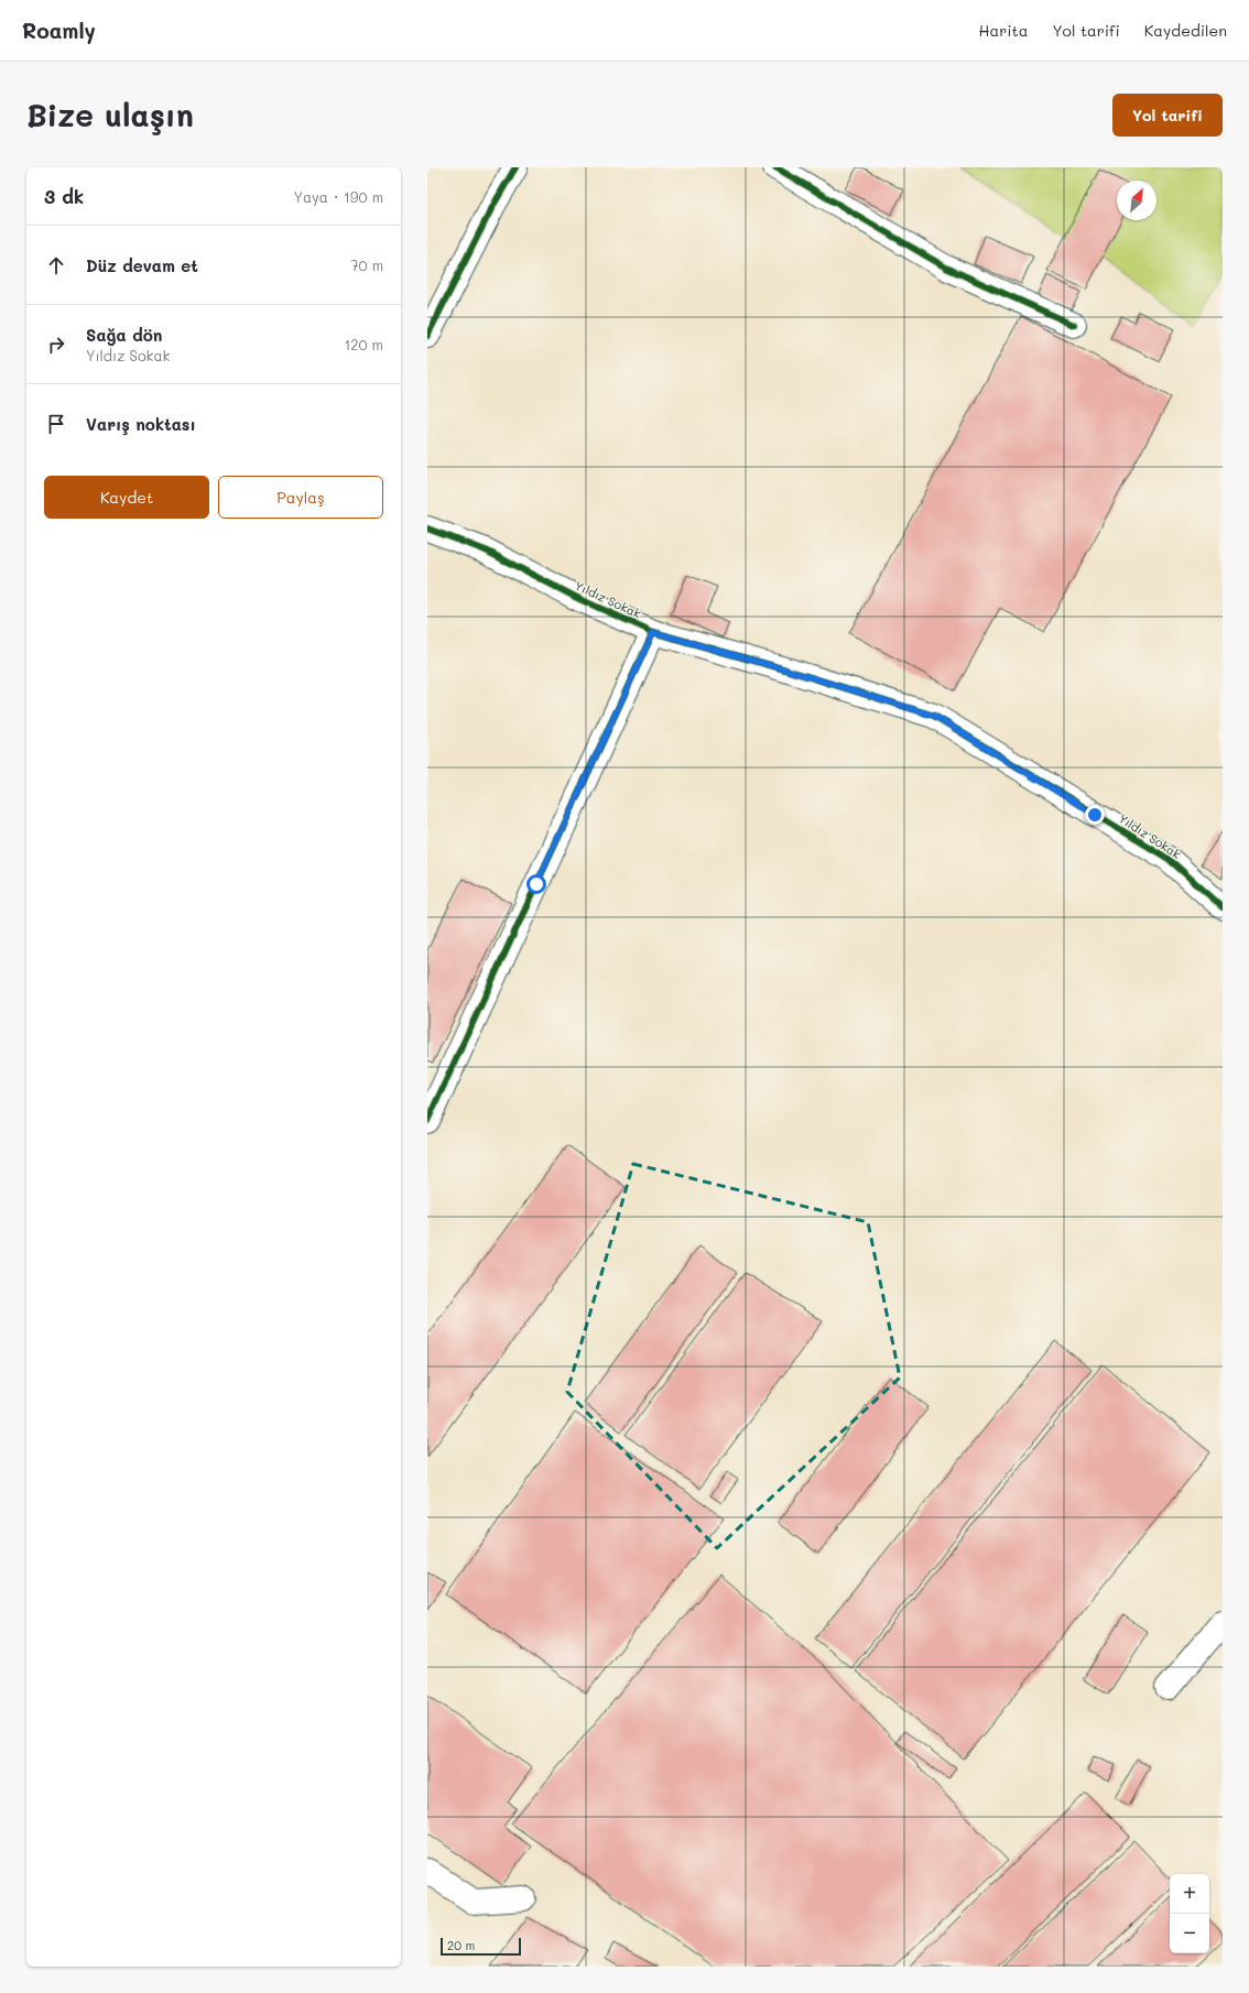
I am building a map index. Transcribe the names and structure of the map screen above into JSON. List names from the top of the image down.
{
  "streets": {
    "street": ["Yıldız Sokak"]
  },
  "scale_bar": "20 m",
  "north": "top right",
  "page": {
    "header": "Roamly",
    "nav": ["Harita", "Yol tarifi", "Kaydedilen"],
    "buttons": [
      "Yol tarifi",
      ["Kaydet", "Paylaş"]
    ],
    "title": "Bize ulaşın",
    "heading": ["3 dk", "Yaya · 190 m"],
    "list": [
      ["Düz devam et", "70 m"],
      ["Sağa dön", "Yıldız Sokak", "120 m"],
      "Varış noktası"
    ],
    "map_buttons": ["+", "−"],
    "scale": "20 m"
  }
}
